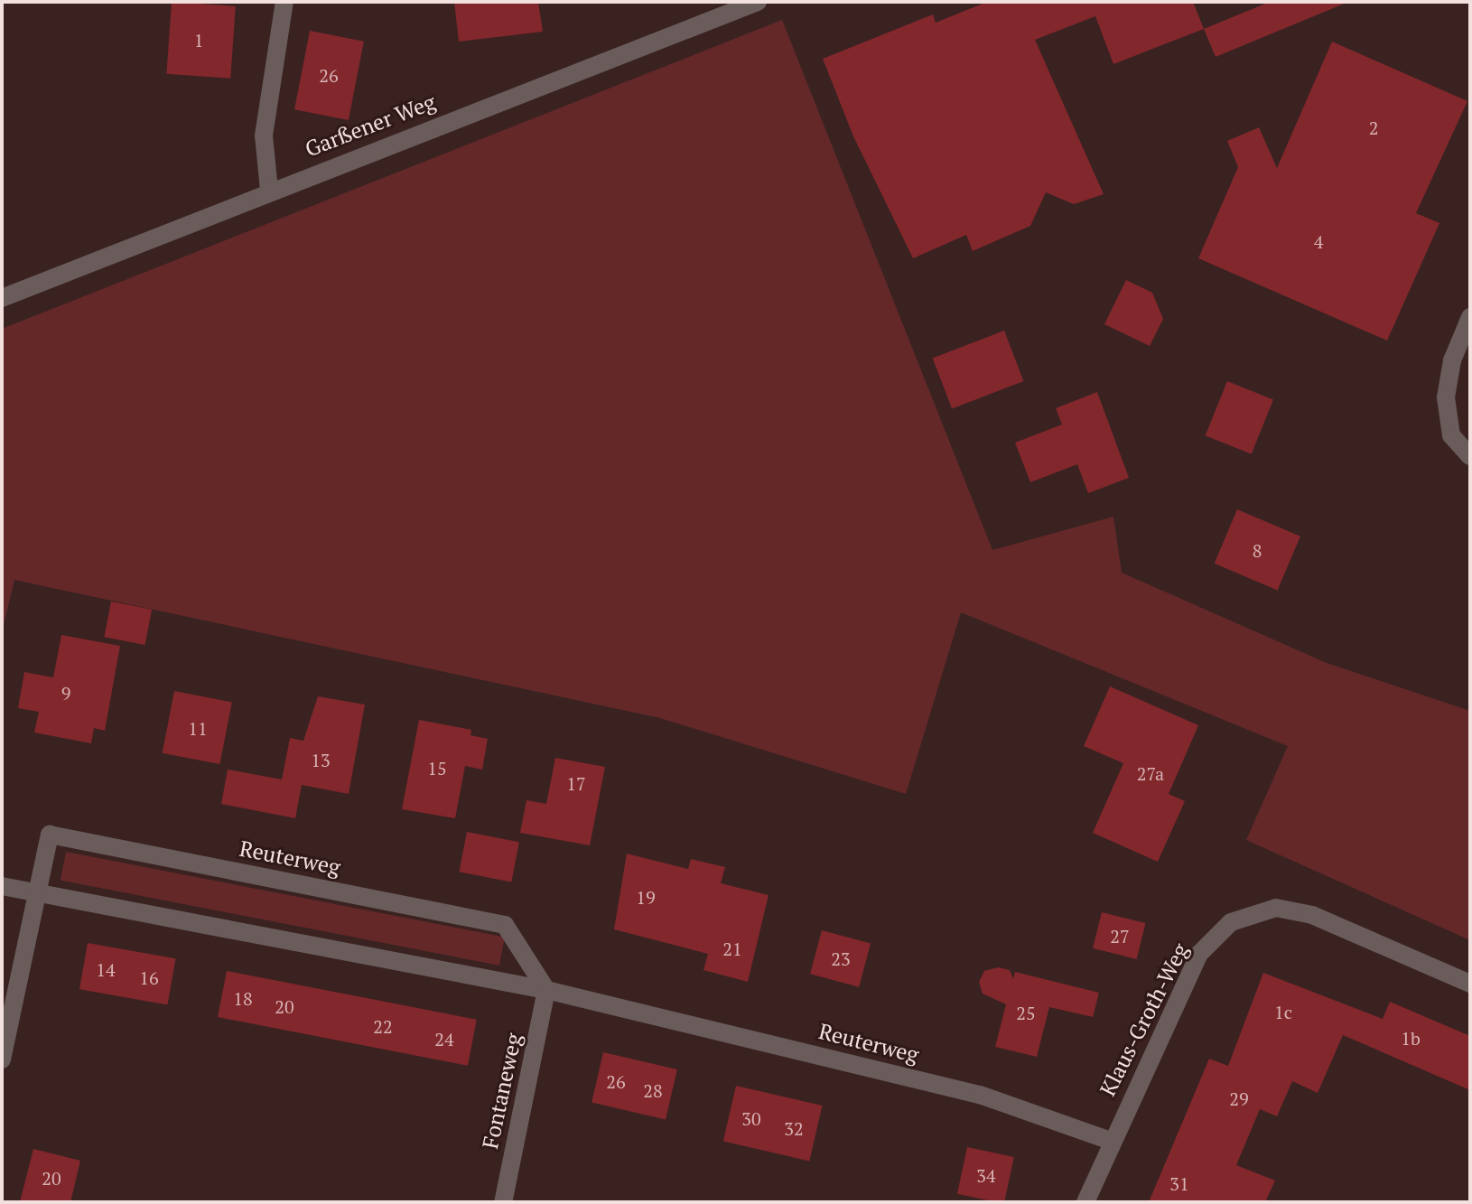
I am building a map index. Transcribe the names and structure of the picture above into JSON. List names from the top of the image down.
{
  "streets": {
    "street": [
      "Garßener Weg",
      "Reuterweg",
      "Klaus-Groth-Weg",
      "Fontaneweg"
    ]
  },
  "crossings": [
    ["Reuterweg", "Klaus-Groth-Weg"],
    ["Reuterweg", "Fontaneweg"]
  ],
  "house_numbers": [
    "1",
    "26",
    "2",
    "4",
    "8",
    "9",
    "11",
    "13",
    "15",
    "27a",
    "17",
    "19",
    "27",
    "21",
    "23",
    "14",
    "16",
    "18",
    "20",
    "1c",
    "25",
    "22",
    "1b",
    "24",
    "26",
    "28",
    "29",
    "30",
    "32",
    "34",
    "20",
    "31"
  ]
}
